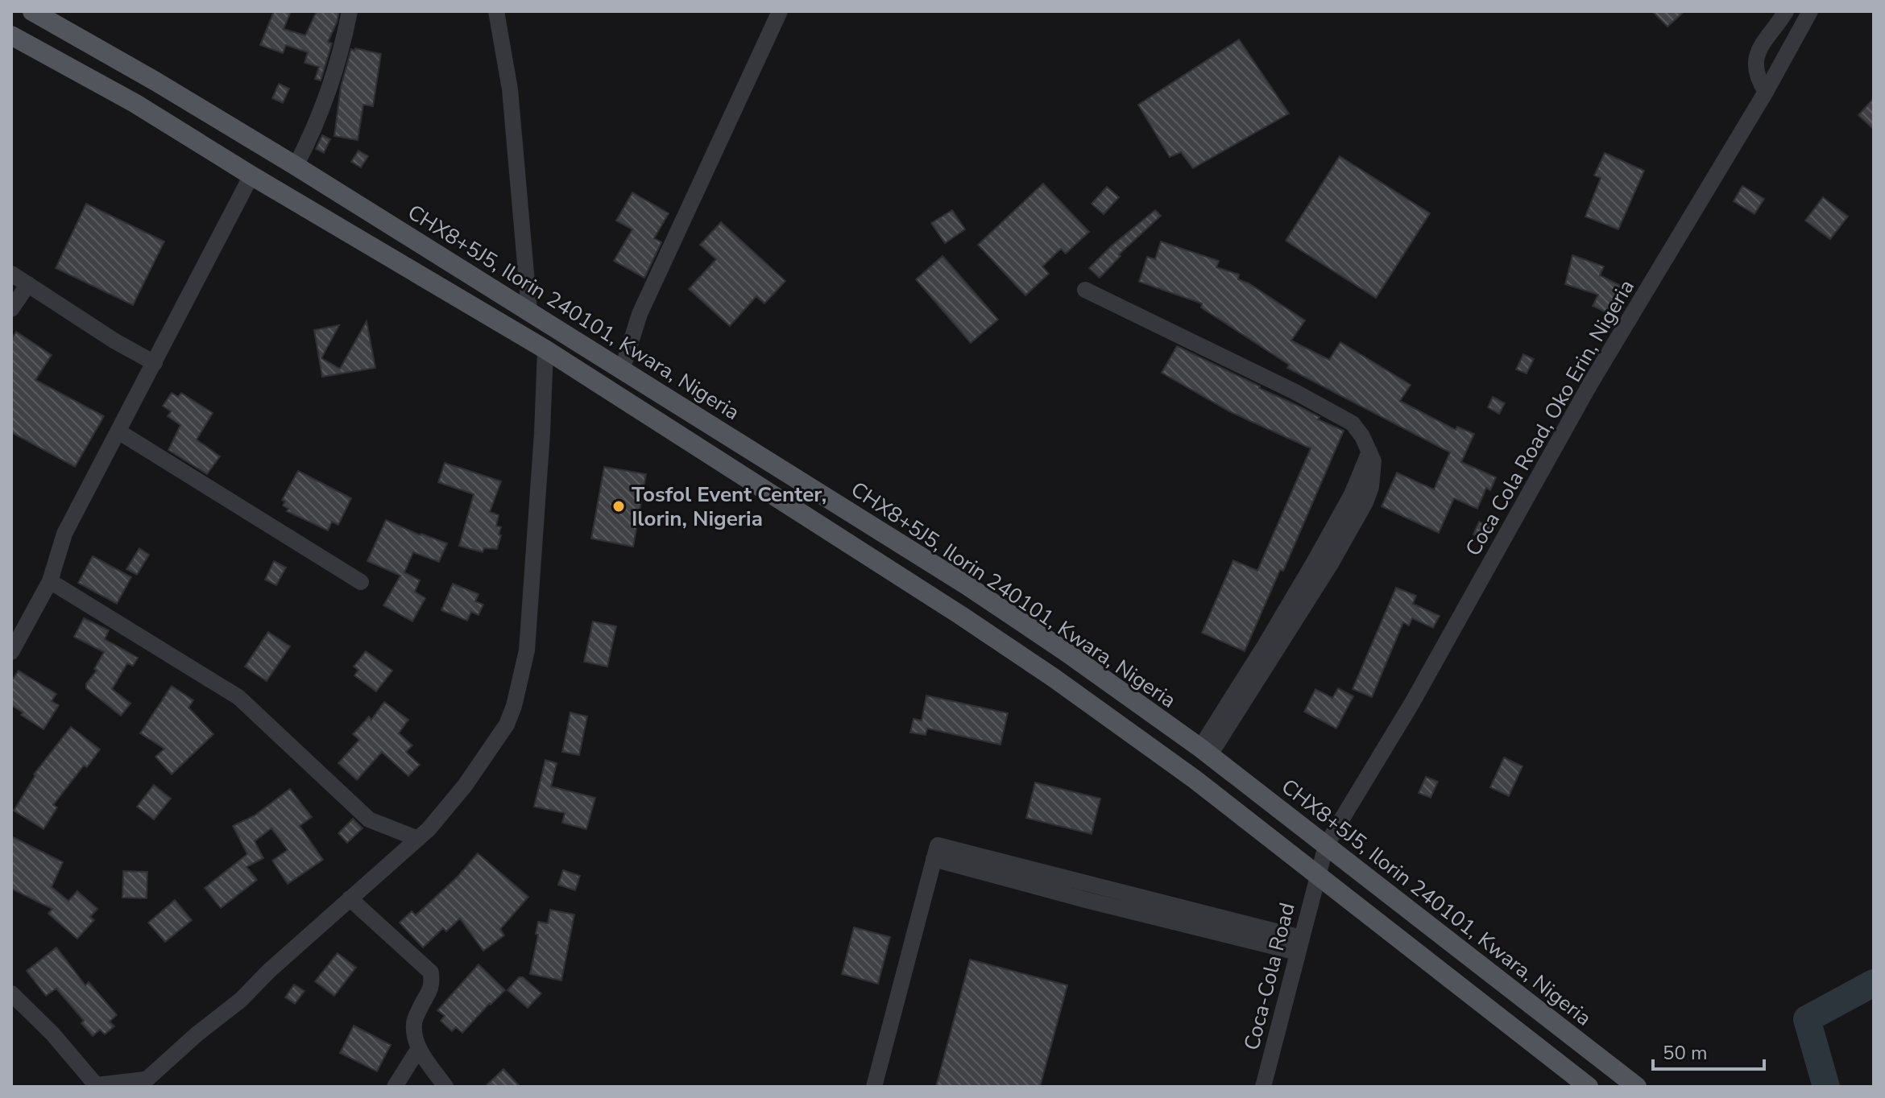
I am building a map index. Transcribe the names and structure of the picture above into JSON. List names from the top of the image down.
{
  "streets": {
    "main road": ["CHX8+5J5, Ilorin 240101, Kwara, Nigeria"],
    "street": ["Coca Cola Road, Oko Erin, Nigeria", "Coca-Cola Road"]
  },
  "crossings": [
    ["CHX8+5J5, Ilorin 240101, Kwara, Nigeria", "Coca Cola Road, Oko Erin, Nigeria"],
    ["Coca Cola Road, Oko Erin, Nigeria", "Coca-Cola Road"]
  ],
  "places": ["Tosfol Event Center, Ilorin, Nigeria"],
  "scale_bar": "50 m"
}
